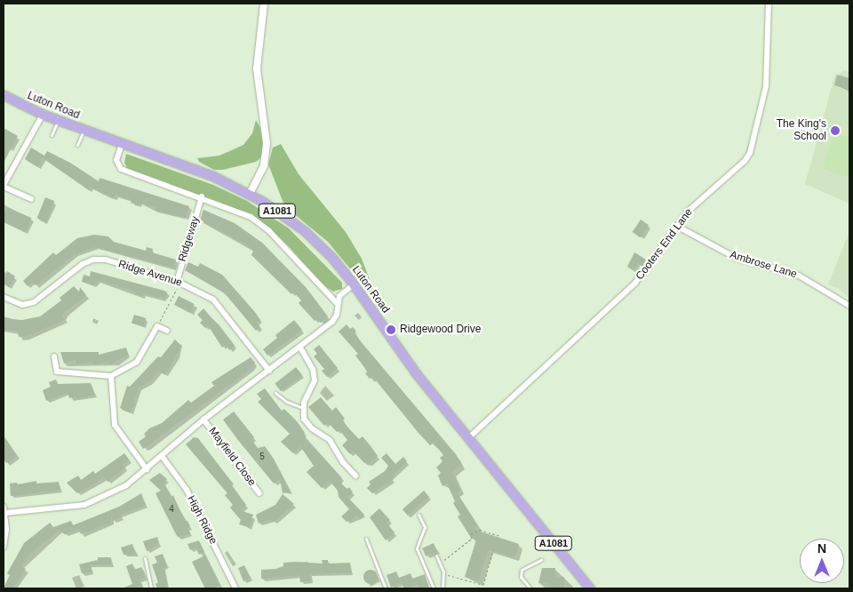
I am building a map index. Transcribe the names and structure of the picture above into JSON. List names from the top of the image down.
{
  "streets": {
    "main road": ["Luton Road", "A1081"],
    "street": [
      "Ridgeway",
      "Cooters End Lane",
      "Ambrose Lane",
      "Ridge Avenue",
      "Mayfield Close",
      "High Ridge"
    ]
  },
  "crossings": [
    ["Luton Road", "Cooters End Lane"],
    ["Ridgeway", "Ridge Avenue"],
    ["Cooters End Lane", "Ambrose Lane"]
  ],
  "places": ["The King's School", "Ridgewood Drive"],
  "house_numbers": ["5", "4"],
  "north": "top"
}
